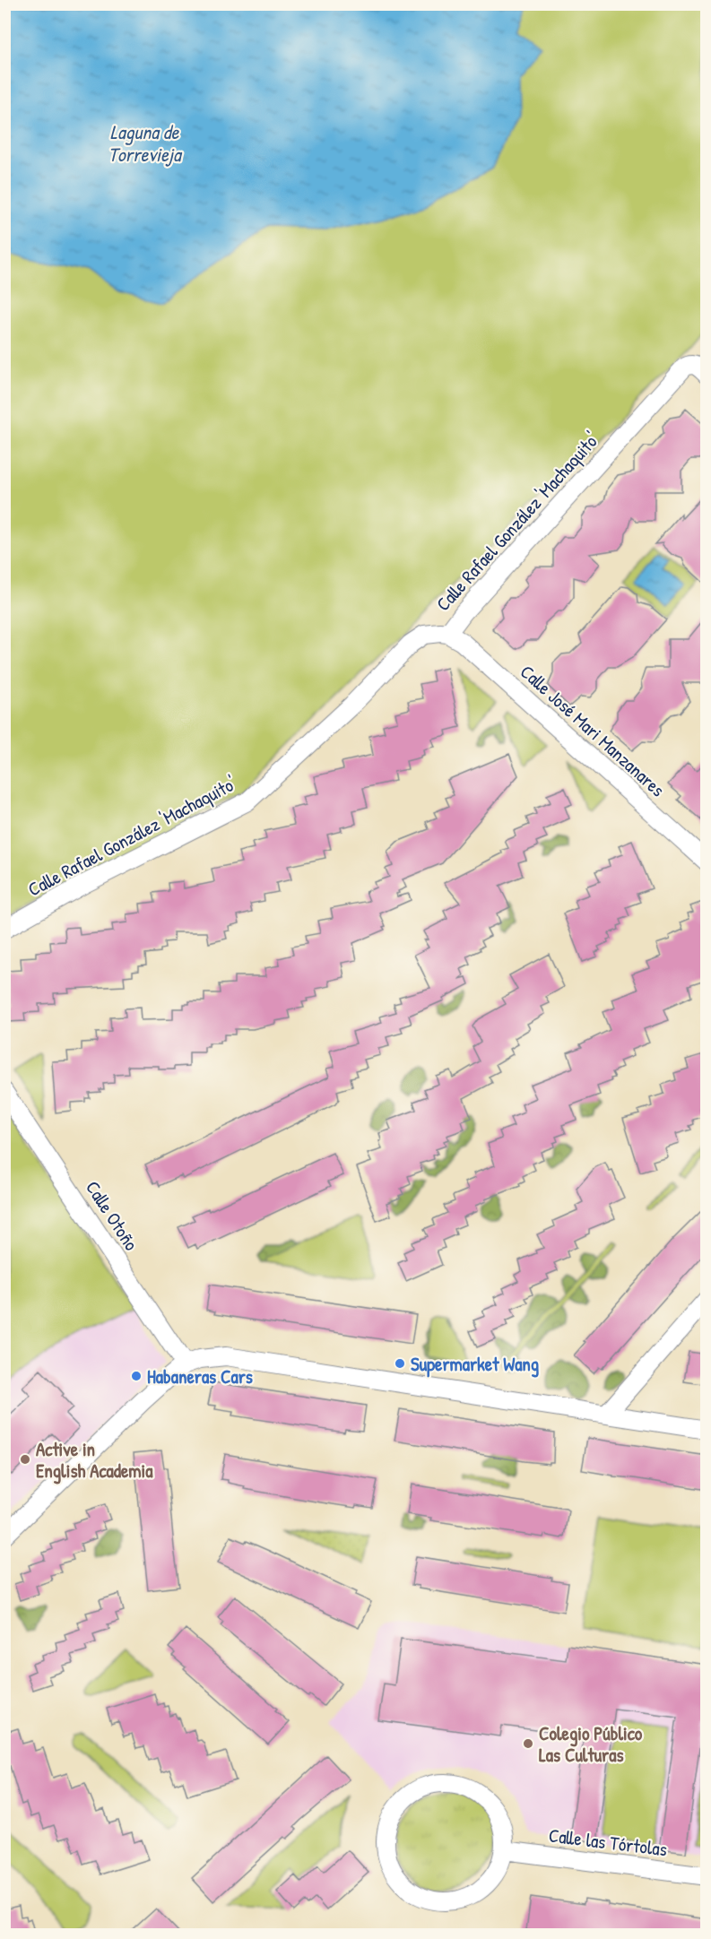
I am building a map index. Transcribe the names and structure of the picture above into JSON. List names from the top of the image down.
{
  "streets": {
    "street": [
      "Calle Rafael González 'Machaquito'",
      "Calle José Mari Manzanares",
      "Calle Otoño",
      "Calle las Tórtolas"
    ]
  },
  "crossings": [
    ["Calle Rafael González 'Machaquito'", "Calle José Mari Manzanares"]
  ],
  "water": ["Laguna de Torrevieja"],
  "places": [
    "Supermarket Wang",
    "Habaneras Cars",
    "Active in English Academia",
    "Colegio Público Las Culturas"
  ]
}
